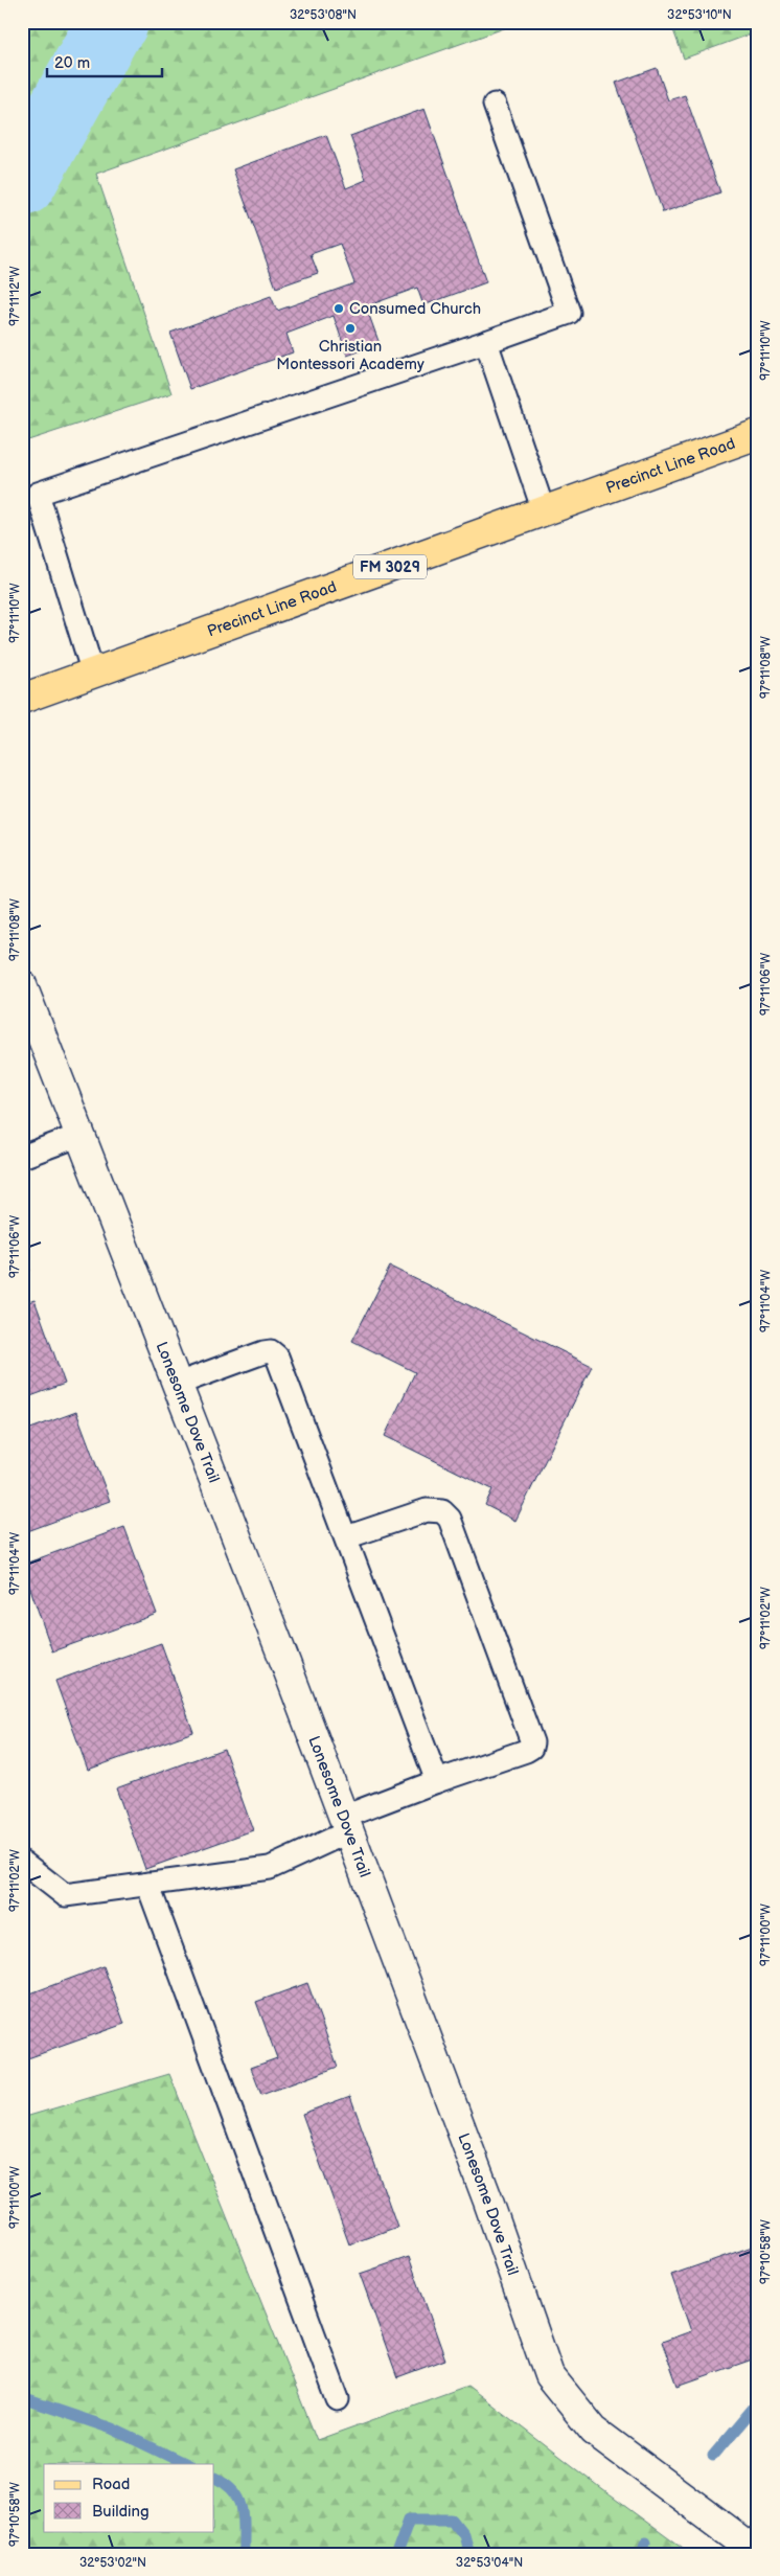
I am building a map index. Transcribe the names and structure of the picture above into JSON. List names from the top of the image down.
{
  "streets": {
    "main road": ["Precinct Line Road", "FM 3029"],
    "street": ["Lonesome Dove Trail"]
  },
  "places": ["Consumed Church", "Christian Montessori Academy"],
  "legend": ["Road", "Building"],
  "scale_bar": "20 m",
  "coordinates": [
    "32°53'08\"N",
    "32°53'10\"N",
    "97°11'12\"W",
    "97°11'10\"W",
    "97°11'08\"W",
    "97°11'06\"W",
    "97°11'04\"W",
    "97°11'02\"W",
    "97°11'00\"W",
    "97°10'58\"W",
    "32°53'02\"N",
    "32°53'04\"N"
  ]
}
